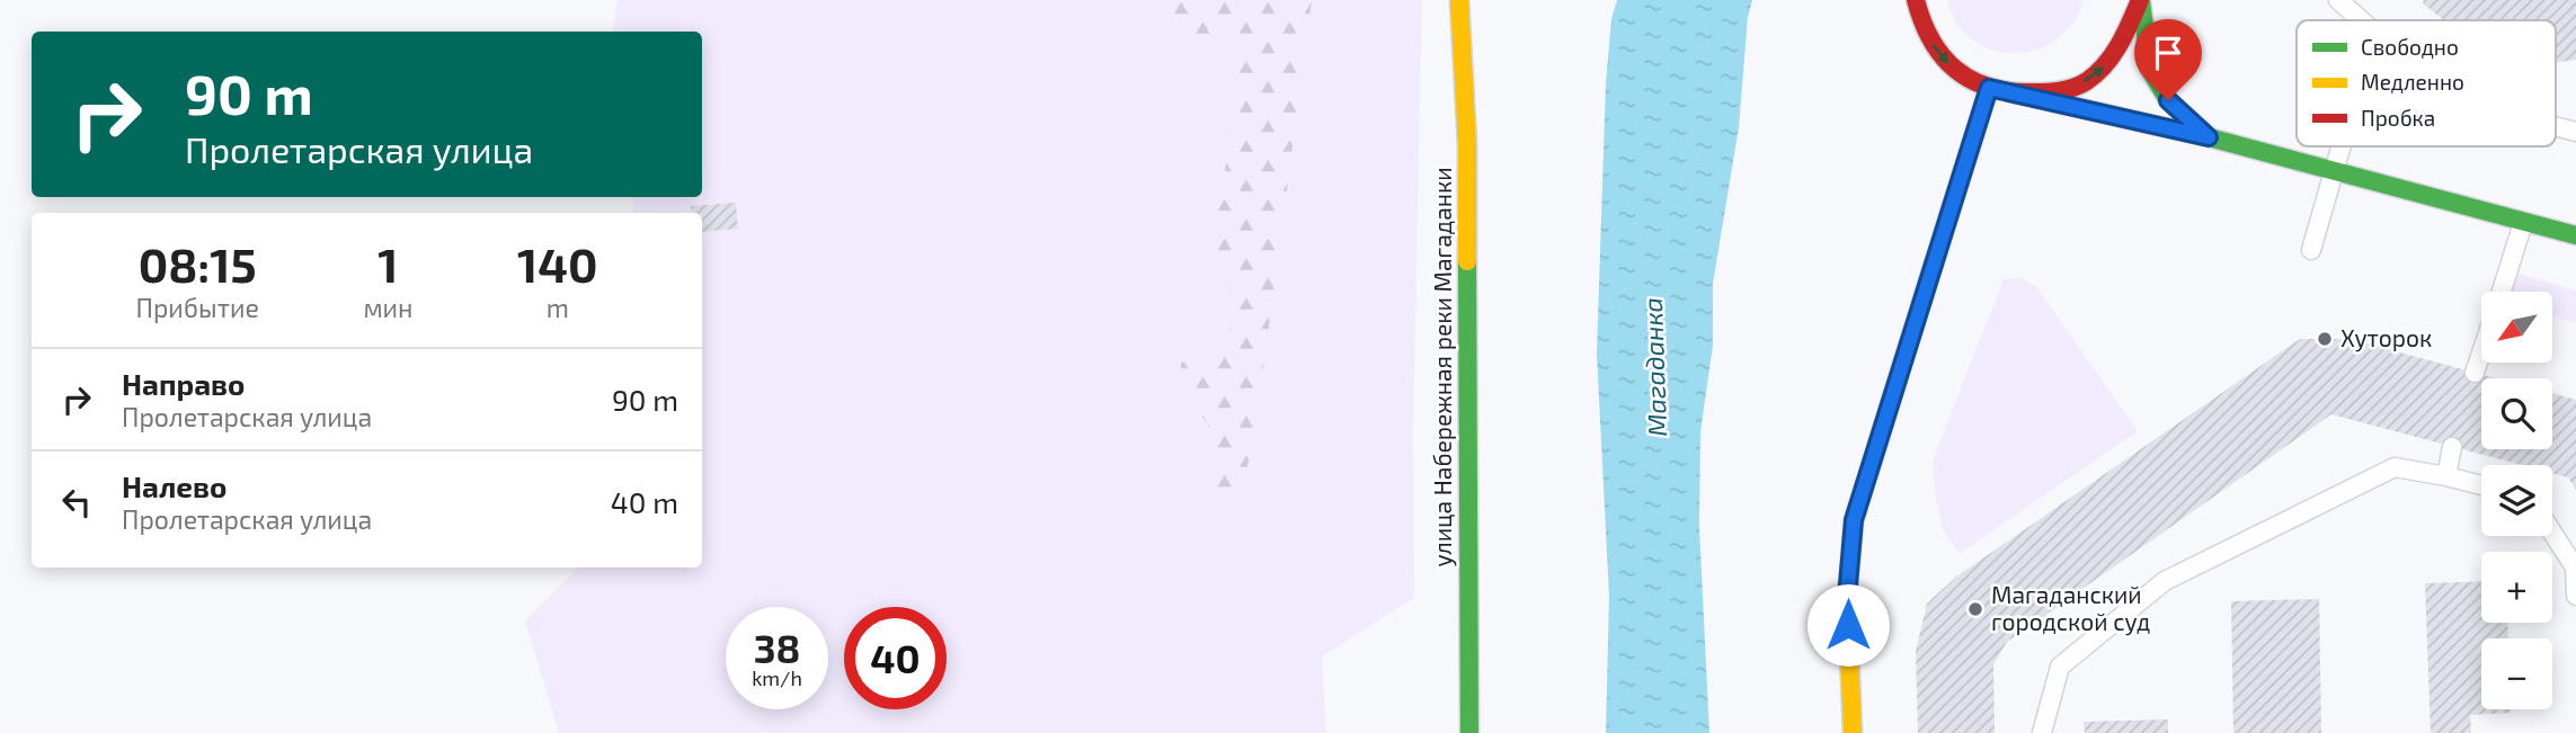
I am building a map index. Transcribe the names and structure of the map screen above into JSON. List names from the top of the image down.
{
  "streets": {
    "street": ["улица Набережная реки Магаданки"]
  },
  "water": ["Магаданка"],
  "places": ["Хуторок", "Магаданский городской суд"],
  "legend": ["Свободно", "Медленно", "Пробка"],
  "north": "bottom left",
  "page": {
    "turn": ["90 m", "Пролетарская улица"],
    "eta": [
      "08:15",
      "Прибытие",
      "1",
      "мин",
      "140",
      "m"
    ],
    "map_buttons": ["+", "−"],
    "list": [
      {
        "name": "Направо",
        "note": "Пролетарская улица",
        "value": "90 m"
      },
      {
        "name": "Налево",
        "note": "Пролетарская улица",
        "value": "40 m"
      }
    ],
    "speed": "38 km/h",
    "limit": "40"
  }
}
